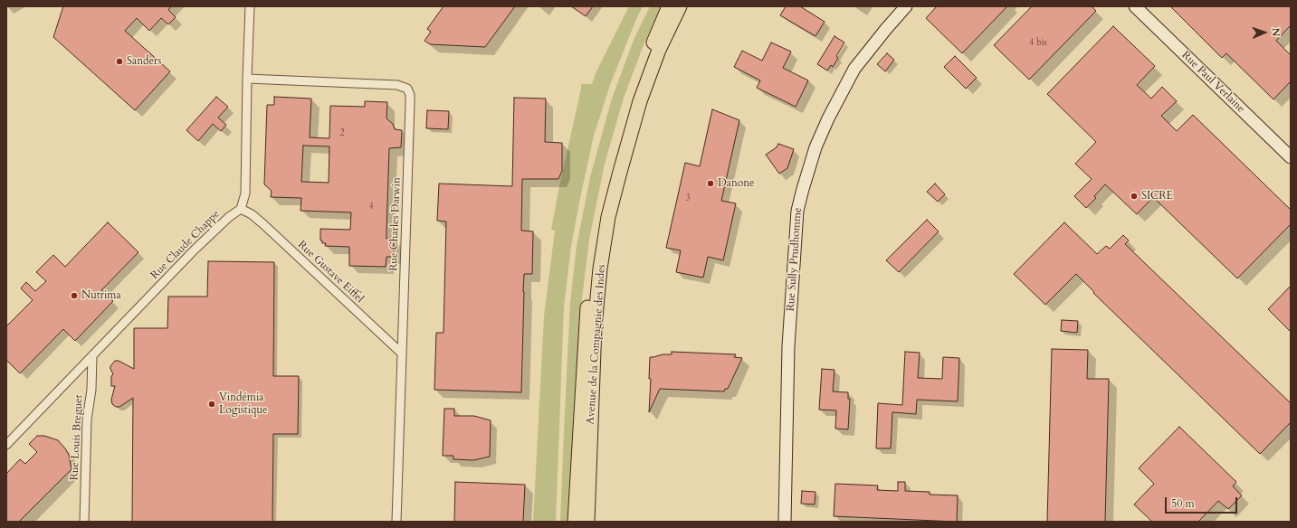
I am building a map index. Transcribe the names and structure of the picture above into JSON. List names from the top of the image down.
{
  "streets": {
    "main road": ["Avenue de la Compagnie des Indes"],
    "street": [
      "Rue Paul Verlaine",
      "Rue Charles Darwin",
      "Rue Claude Chappe",
      "Rue Sully Prudhomme",
      "Rue Gustave Eiffel",
      "Rue Louis Breguet"
    ]
  },
  "crossings": [
    ["Rue Charles Darwin", "Rue Gustave Eiffel"],
    ["Rue Claude Chappe", "Rue Gustave Eiffel"],
    ["Rue Claude Chappe", "Rue Louis Breguet"]
  ],
  "places": [
    "Sanders",
    "Danone",
    "SICRE",
    "Nutrima",
    "Vindémia Logistique"
  ],
  "house_numbers": [
    "4 bis",
    "2",
    "3",
    "4"
  ],
  "scale_bar": "50 m",
  "north": "right"
}
